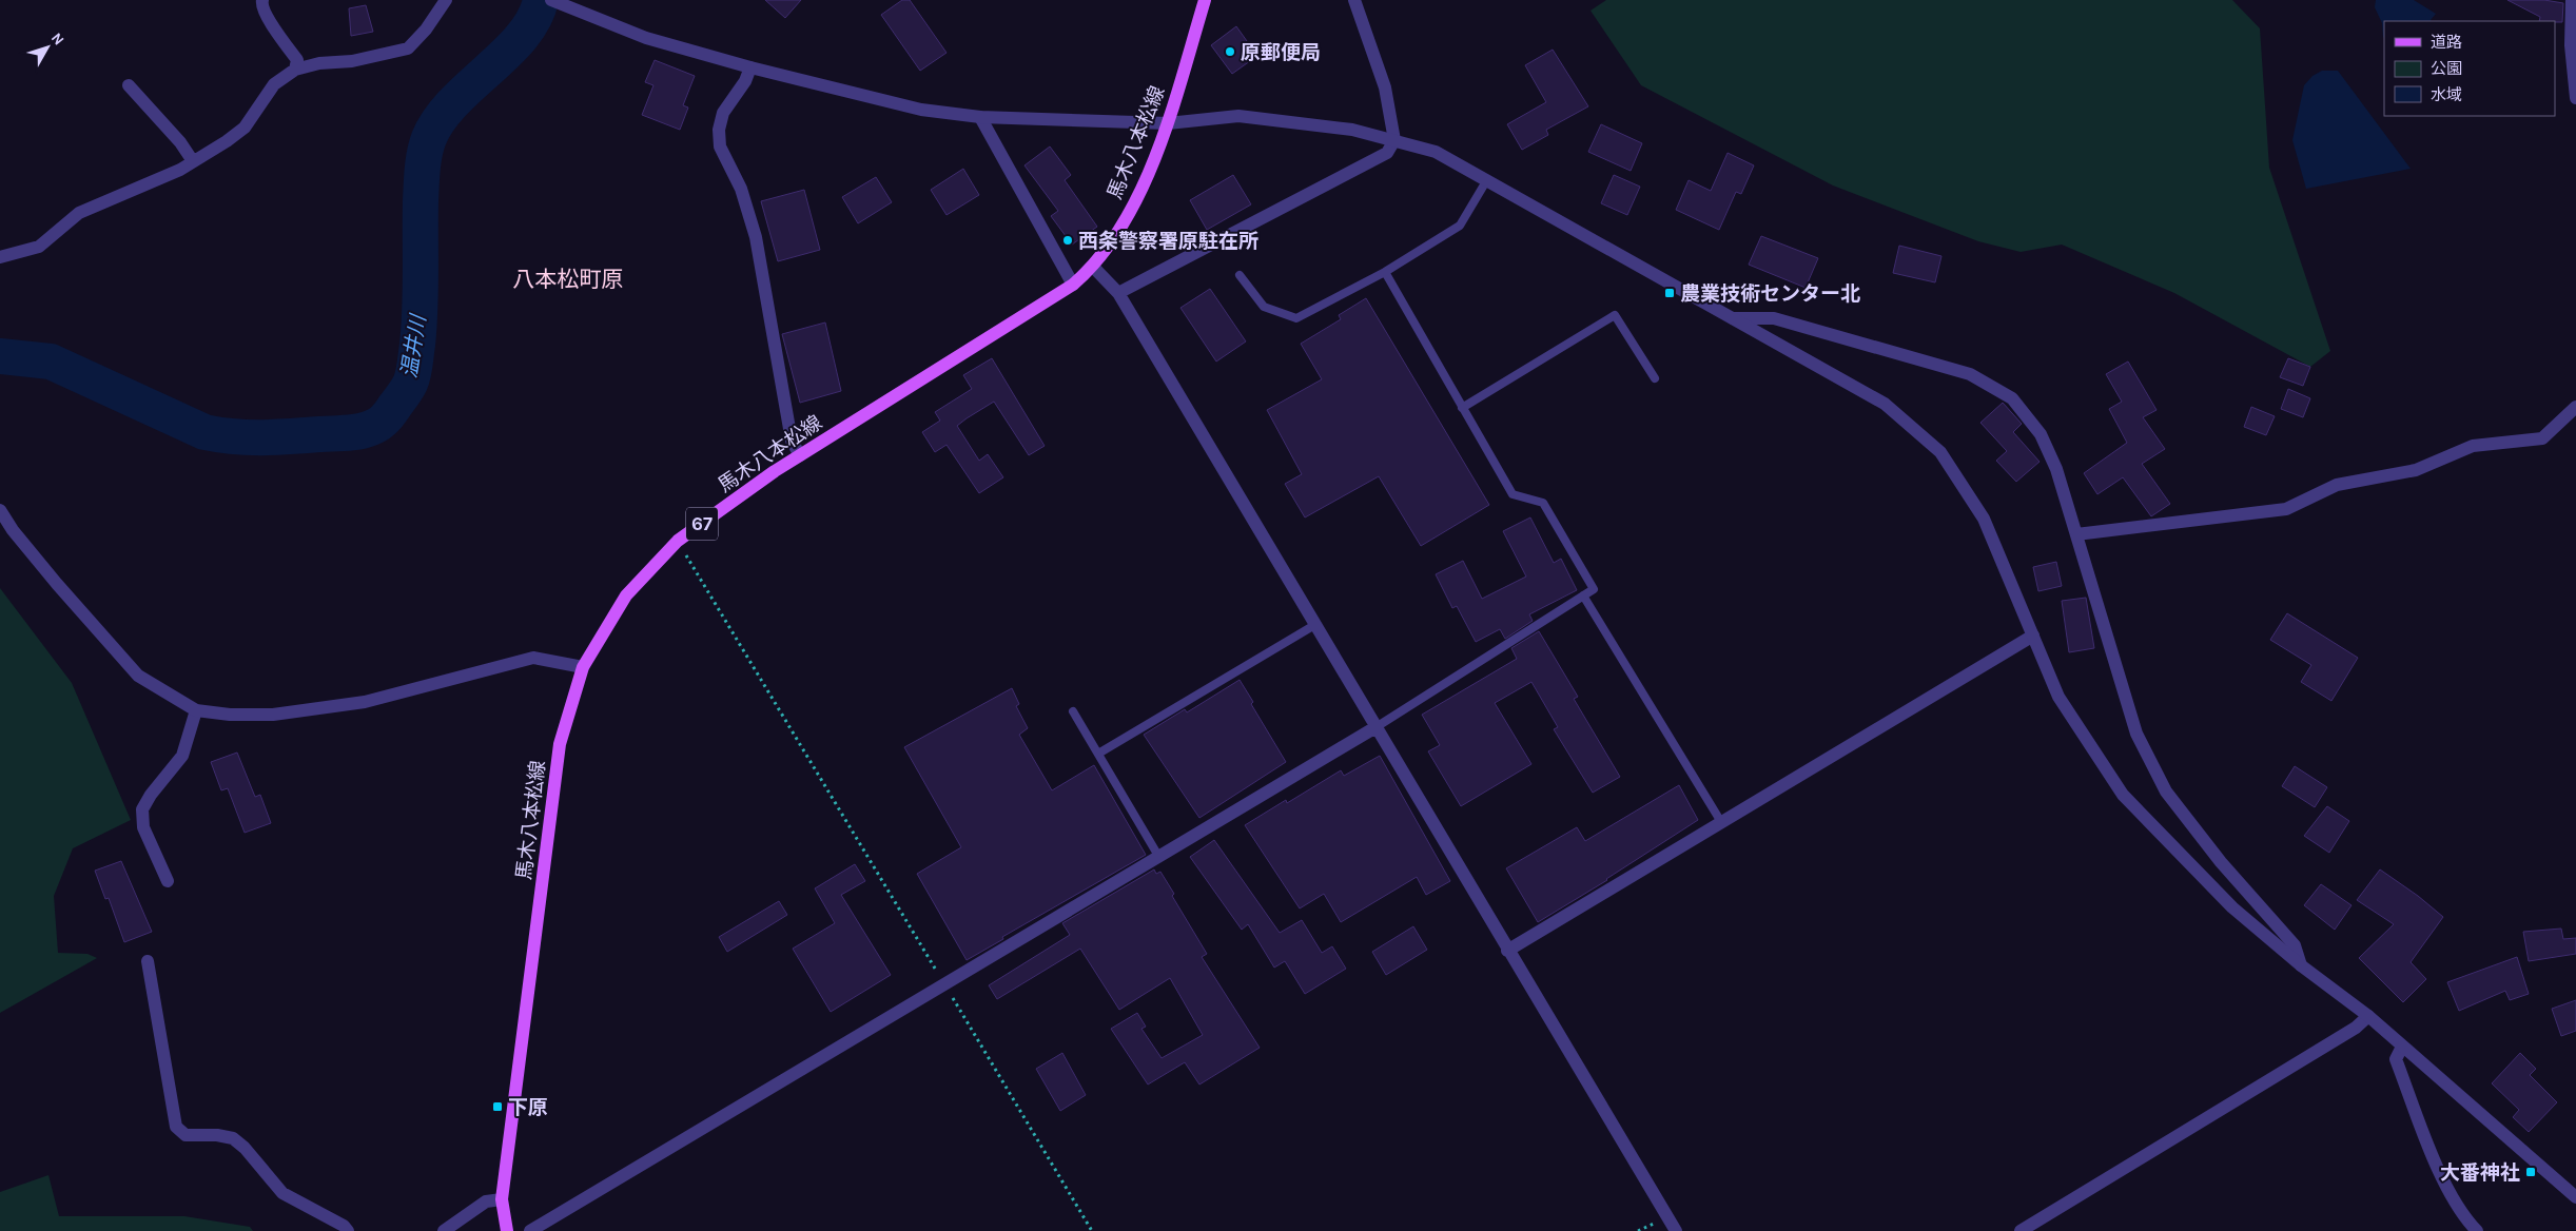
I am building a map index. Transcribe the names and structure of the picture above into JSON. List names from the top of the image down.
{
  "streets": {
    "main road": ["馬木八本松線", "67"]
  },
  "districts": ["八本松町原"],
  "water": ["温井川"],
  "places": {
    "other": ["原郵便局", "西条警察署原駐在所"],
    "transit": ["農業技術センター北", "下原", "大番神社"]
  },
  "legend": ["道路", "公園", "水域"],
  "north": "top right"
}
